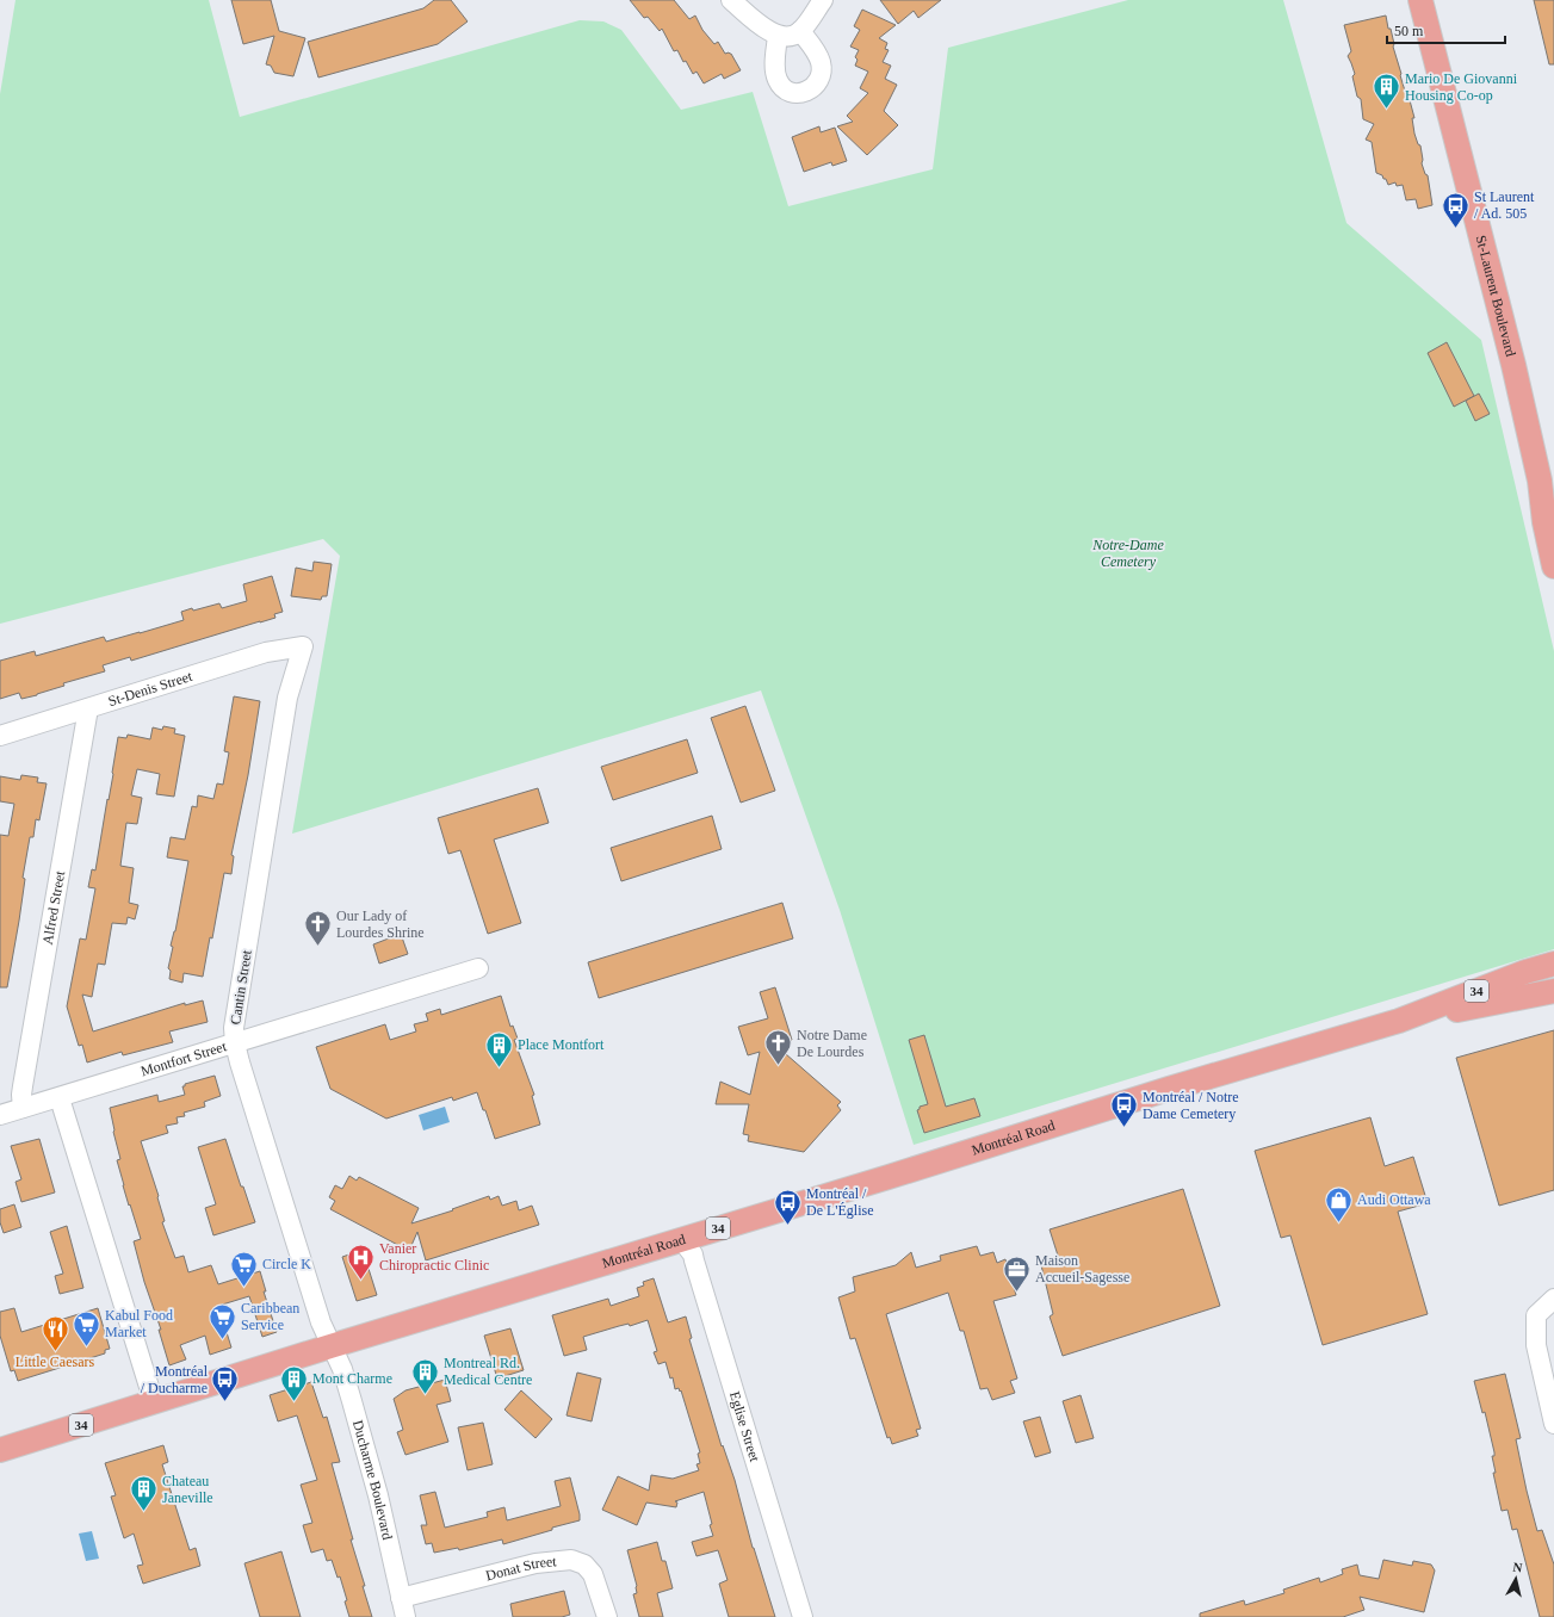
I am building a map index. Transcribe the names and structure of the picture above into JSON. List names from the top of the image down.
{
  "streets": {
    "main road": ["St-Laurent Boulevard", "34", "Montréal Road"],
    "street": [
      "St-Denis Street",
      "Alfred Street",
      "Cantin Street",
      "Montfort Street",
      "Eglise Street",
      "Ducharme Boulevard",
      "Donat Street"
    ]
  },
  "crossings": [
    ["St-Denis Street", "Alfred Street"],
    ["St-Denis Street", "Cantin Street"],
    ["Alfred Street", "Montfort Street"],
    ["Cantin Street", "Montfort Street"],
    ["Cantin Street", "Montréal Road"],
    ["Cantin Street", "Ducharme Boulevard"],
    ["Montréal Road", "Eglise Street"],
    ["Montréal Road", "Ducharme Boulevard"],
    ["Ducharme Boulevard", "Donat Street"]
  ],
  "parks": ["Notre-Dame Cemetery"],
  "places": {
    "building": [
      "Mario De Giovanni Housing Co-op",
      "Place Montfort",
      "Montreal Rd. Medical Centre",
      "Mont Charme",
      "Chateau Janeville"
    ],
    "bus stop": [
      "St Laurent / Ad. 505",
      "Montréal / Notre Dame Cemetery",
      "Montréal / De L'Église",
      "Montréal / Ducharme"
    ],
    "church": ["Our Lady of Lourdes Shrine", "Notre Dame De Lourdes"],
    "shop": ["Audi Ottawa"],
    "hospital": ["Vanier Chiropractic Clinic"],
    "supermarket": ["Circle K", "Caribbean Service", "Kabul Food Market"],
    "office": ["Maison Accueil-Sagesse"],
    "restaurant": ["Little Caesars"]
  },
  "scale_bar": "50 m",
  "north": "top"
}
